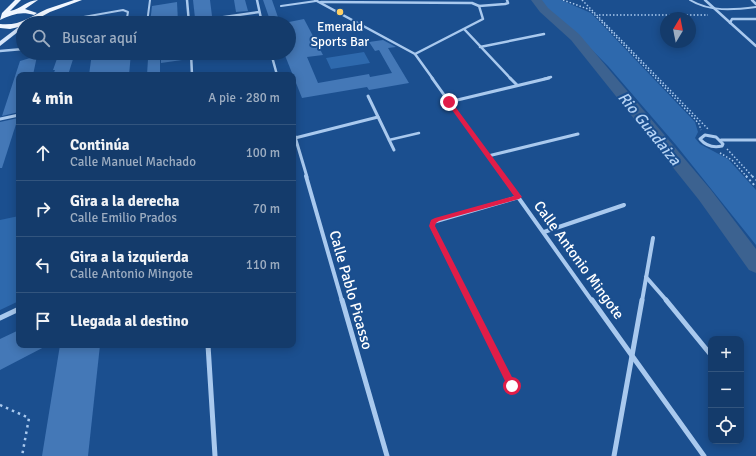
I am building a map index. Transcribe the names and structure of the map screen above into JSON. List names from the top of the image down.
{
  "streets": {
    "street": ["Calle Antonio Mingote", "Calle Pablo Picasso"]
  },
  "water": ["Rio Guadaiza"],
  "places": ["Emerald Sports Bar"],
  "north": "top",
  "page": {
    "search": "Buscar aquí",
    "heading": ["4 min", "A pie · 280 m"],
    "list": [
      ["Continúa", "Calle Manuel Machado", "100 m"],
      ["Gira a la derecha", "Calle Emilio Prados", "70 m"],
      ["Gira a la izquierda", "Calle Antonio Mingote", "110 m"],
      "Llegada al destino"
    ],
    "map_buttons": ["+", "−"]
  }
}
